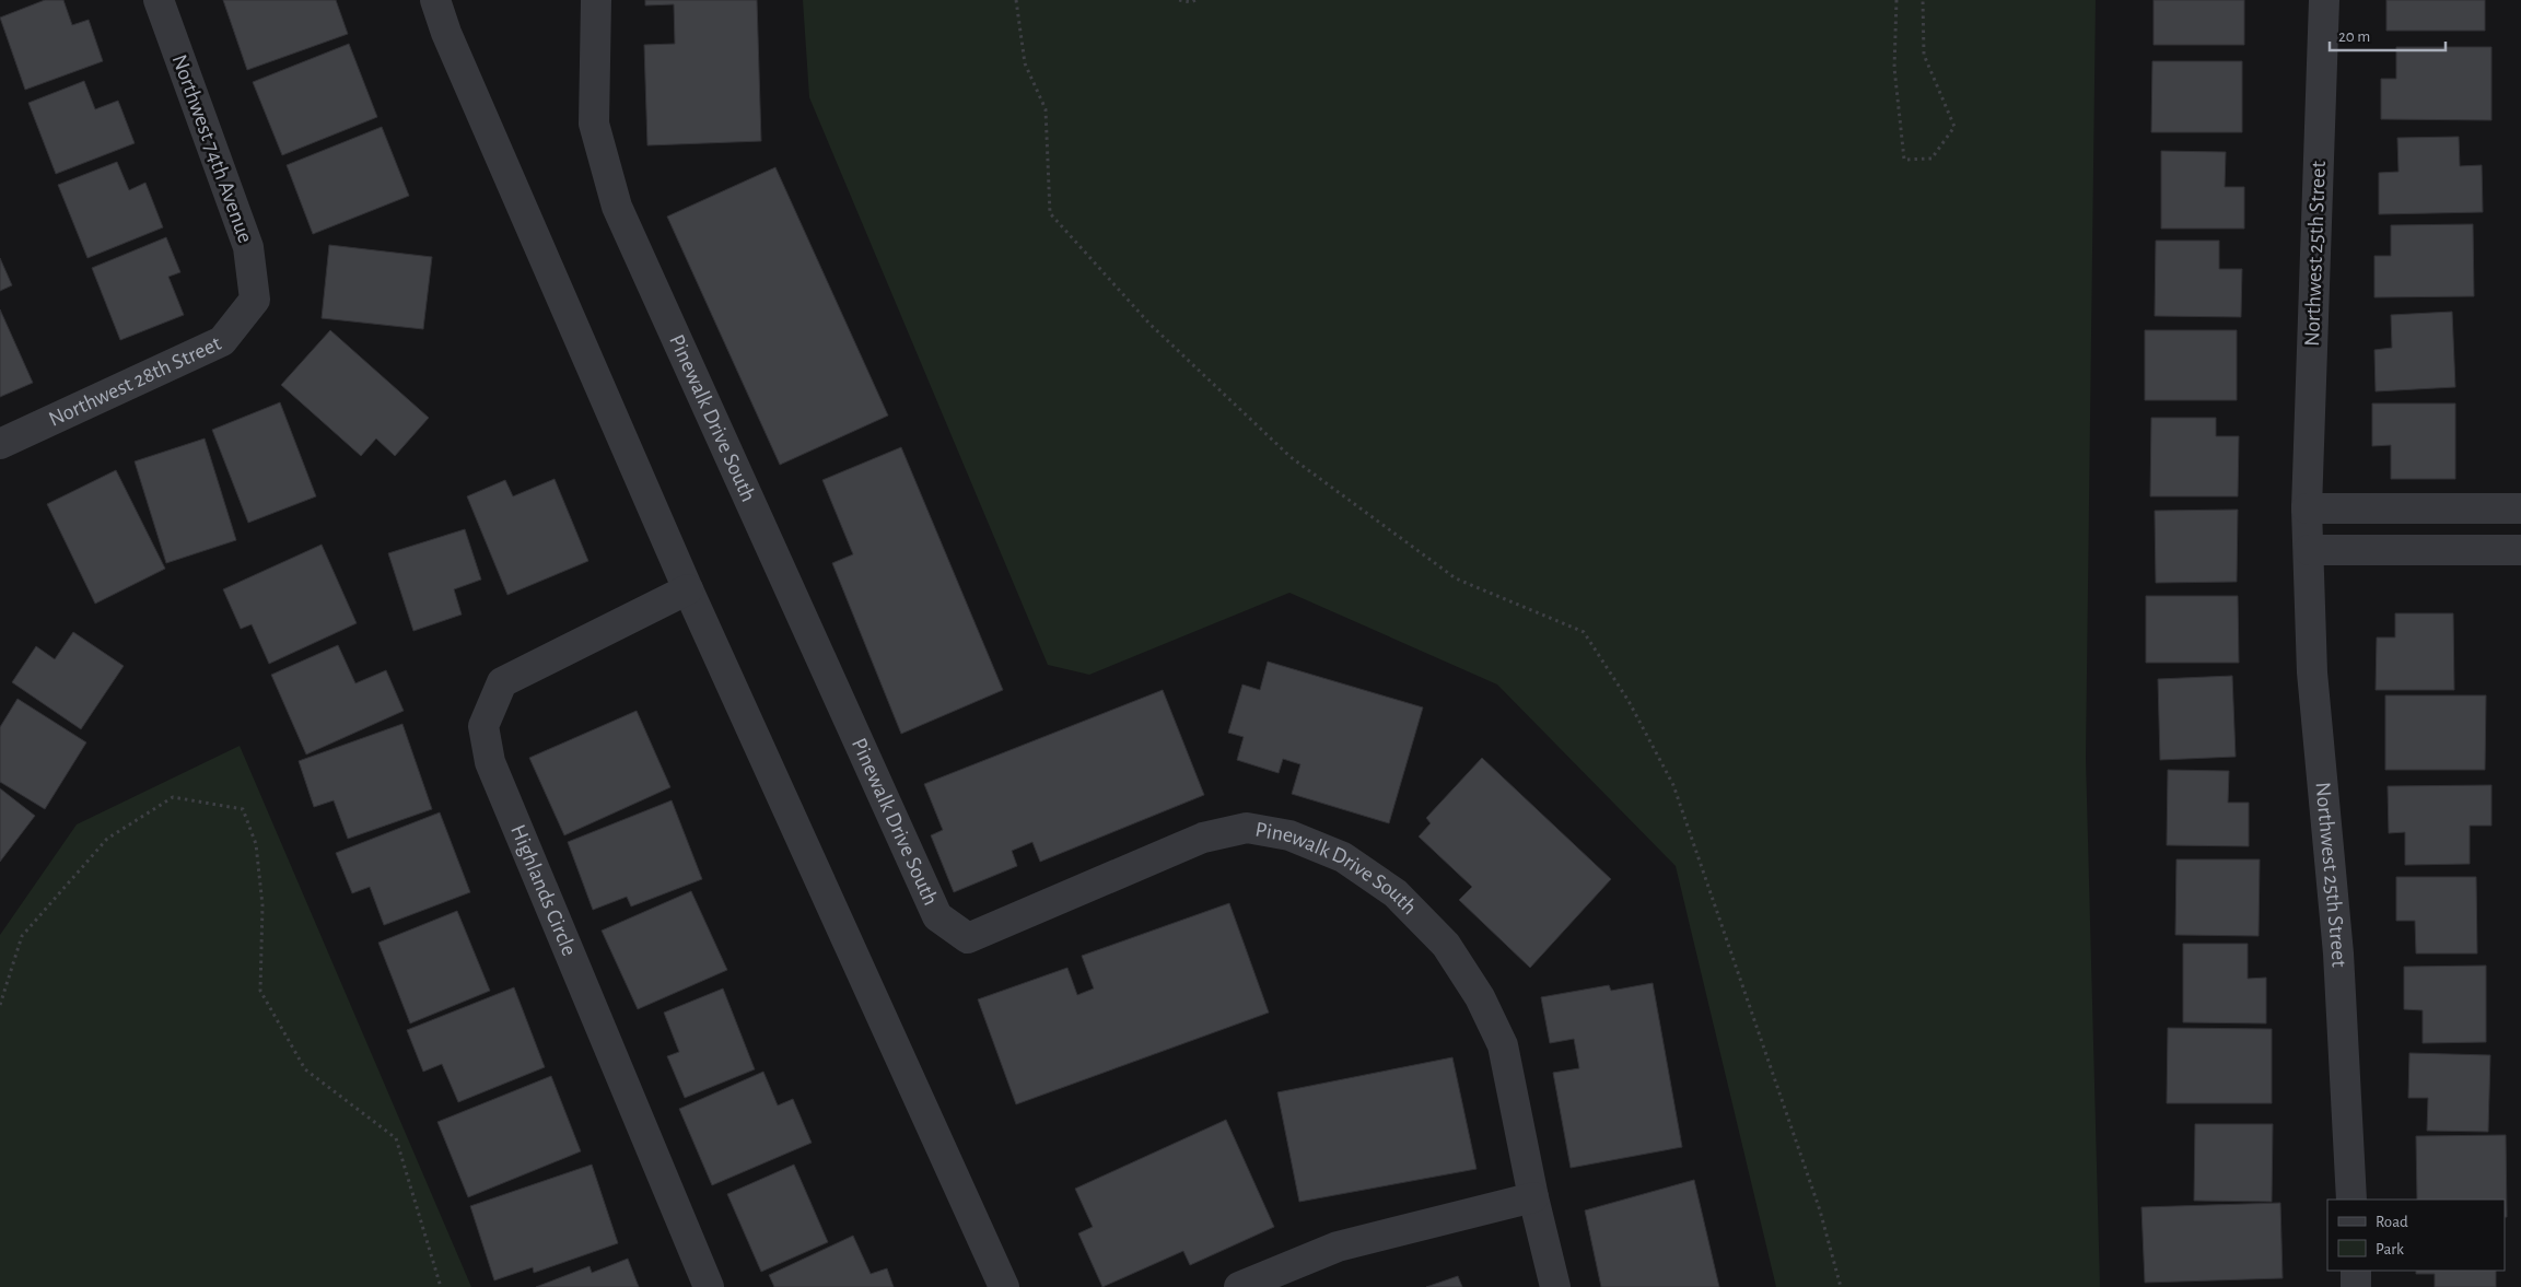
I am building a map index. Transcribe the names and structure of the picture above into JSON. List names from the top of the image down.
{
  "streets": {
    "street": [
      "Northwest 74th Avenue",
      "Northwest 25th Street",
      "Northwest 28th Street",
      "Pinewalk Drive South",
      "Highlands Circle"
    ]
  },
  "crossings": [
    ["Northwest 74th Avenue", "Northwest 28th Street"]
  ],
  "legend": ["Road", "Park"],
  "scale_bar": "20 m"
}
